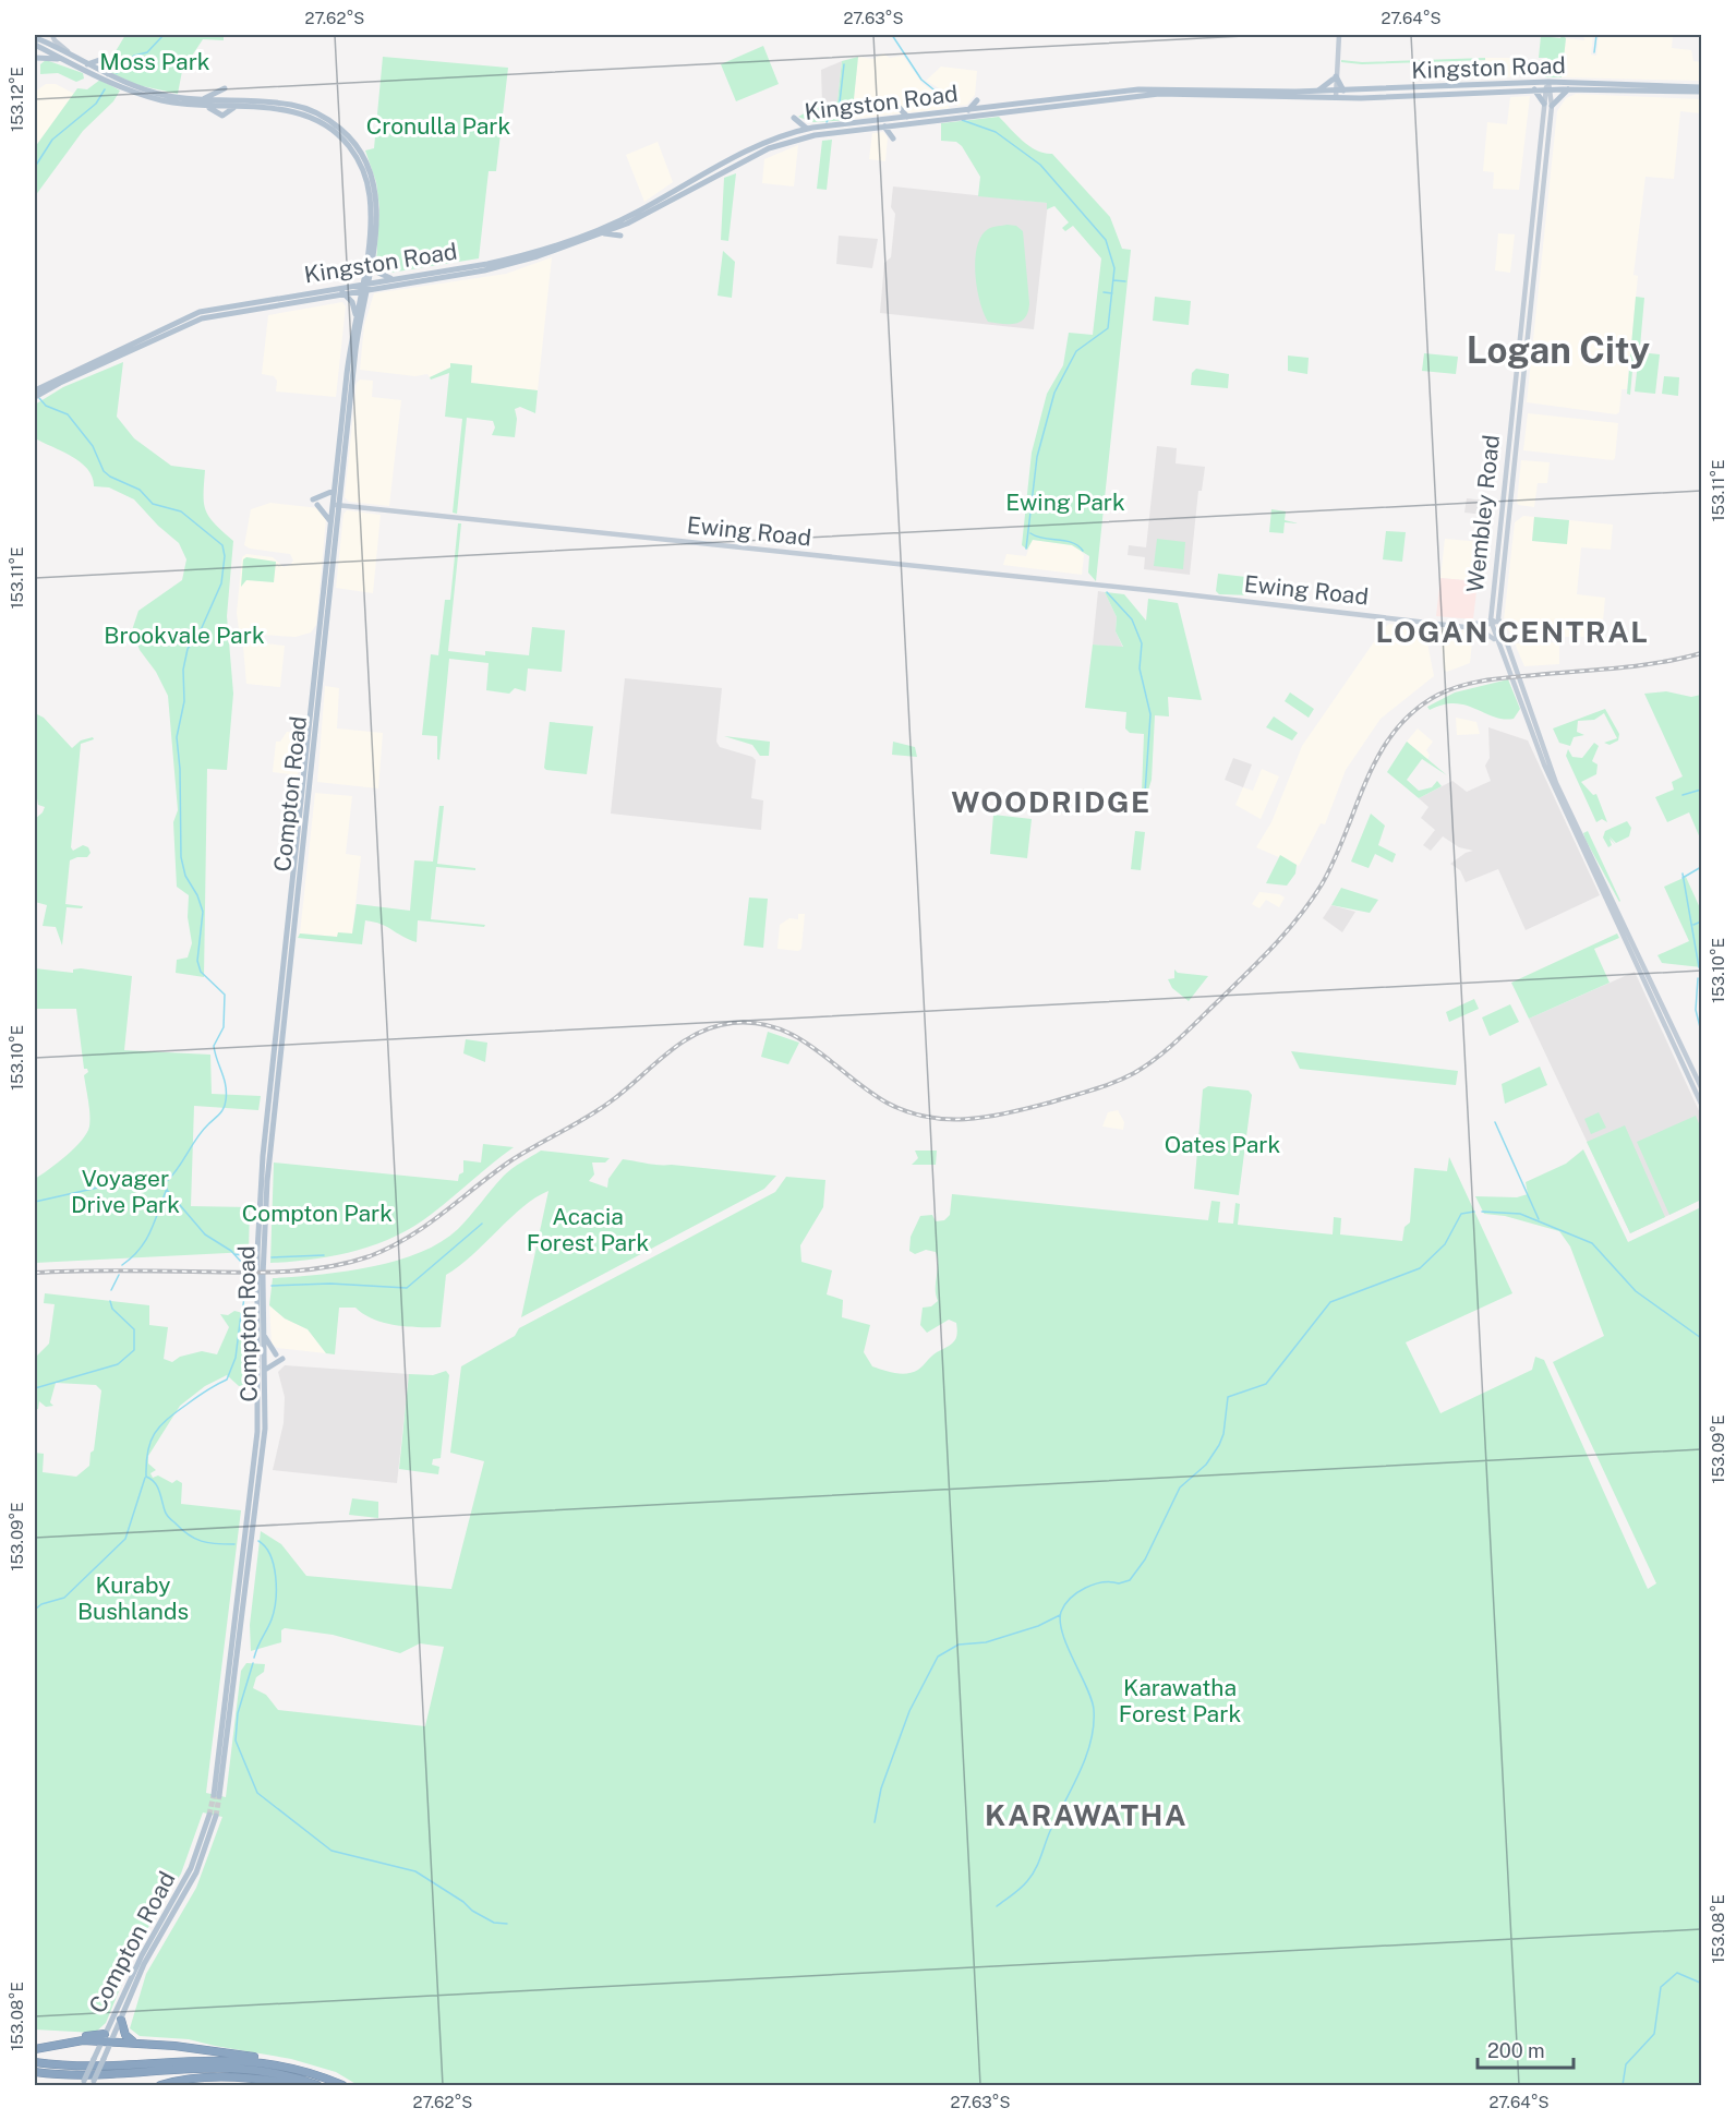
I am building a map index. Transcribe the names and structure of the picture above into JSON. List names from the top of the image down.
{
  "streets": {
    "main road": [
      "Kingston Road",
      "Wembley Road",
      "Ewing Road",
      "Compton Road"
    ]
  },
  "crossings": [
    ["Kingston Road", "Wembley Road"],
    ["Kingston Road", "Compton Road"],
    ["Wembley Road", "Ewing Road"],
    ["Ewing Road", "Compton Road"]
  ],
  "districts": [
    "Logan City",
    "LOGAN CENTRAL",
    "WOODRIDGE",
    "KARAWATHA"
  ],
  "parks": [
    "Moss Park",
    "Cronulla Park",
    "Ewing Park",
    "Brookvale Park",
    "Oates Park",
    "Voyager Drive Park",
    "Compton Park",
    "Acacia Forest Park",
    "Kuraby Bushlands",
    "Karawatha Forest Park"
  ],
  "scale_bar": "200 m",
  "coordinates": [
    "27.62°S",
    "27.63°S",
    "27.64°S",
    "153.12°E",
    "153.11°E",
    "153.10°E",
    "153.09°E",
    "153.08°E"
  ]
}
